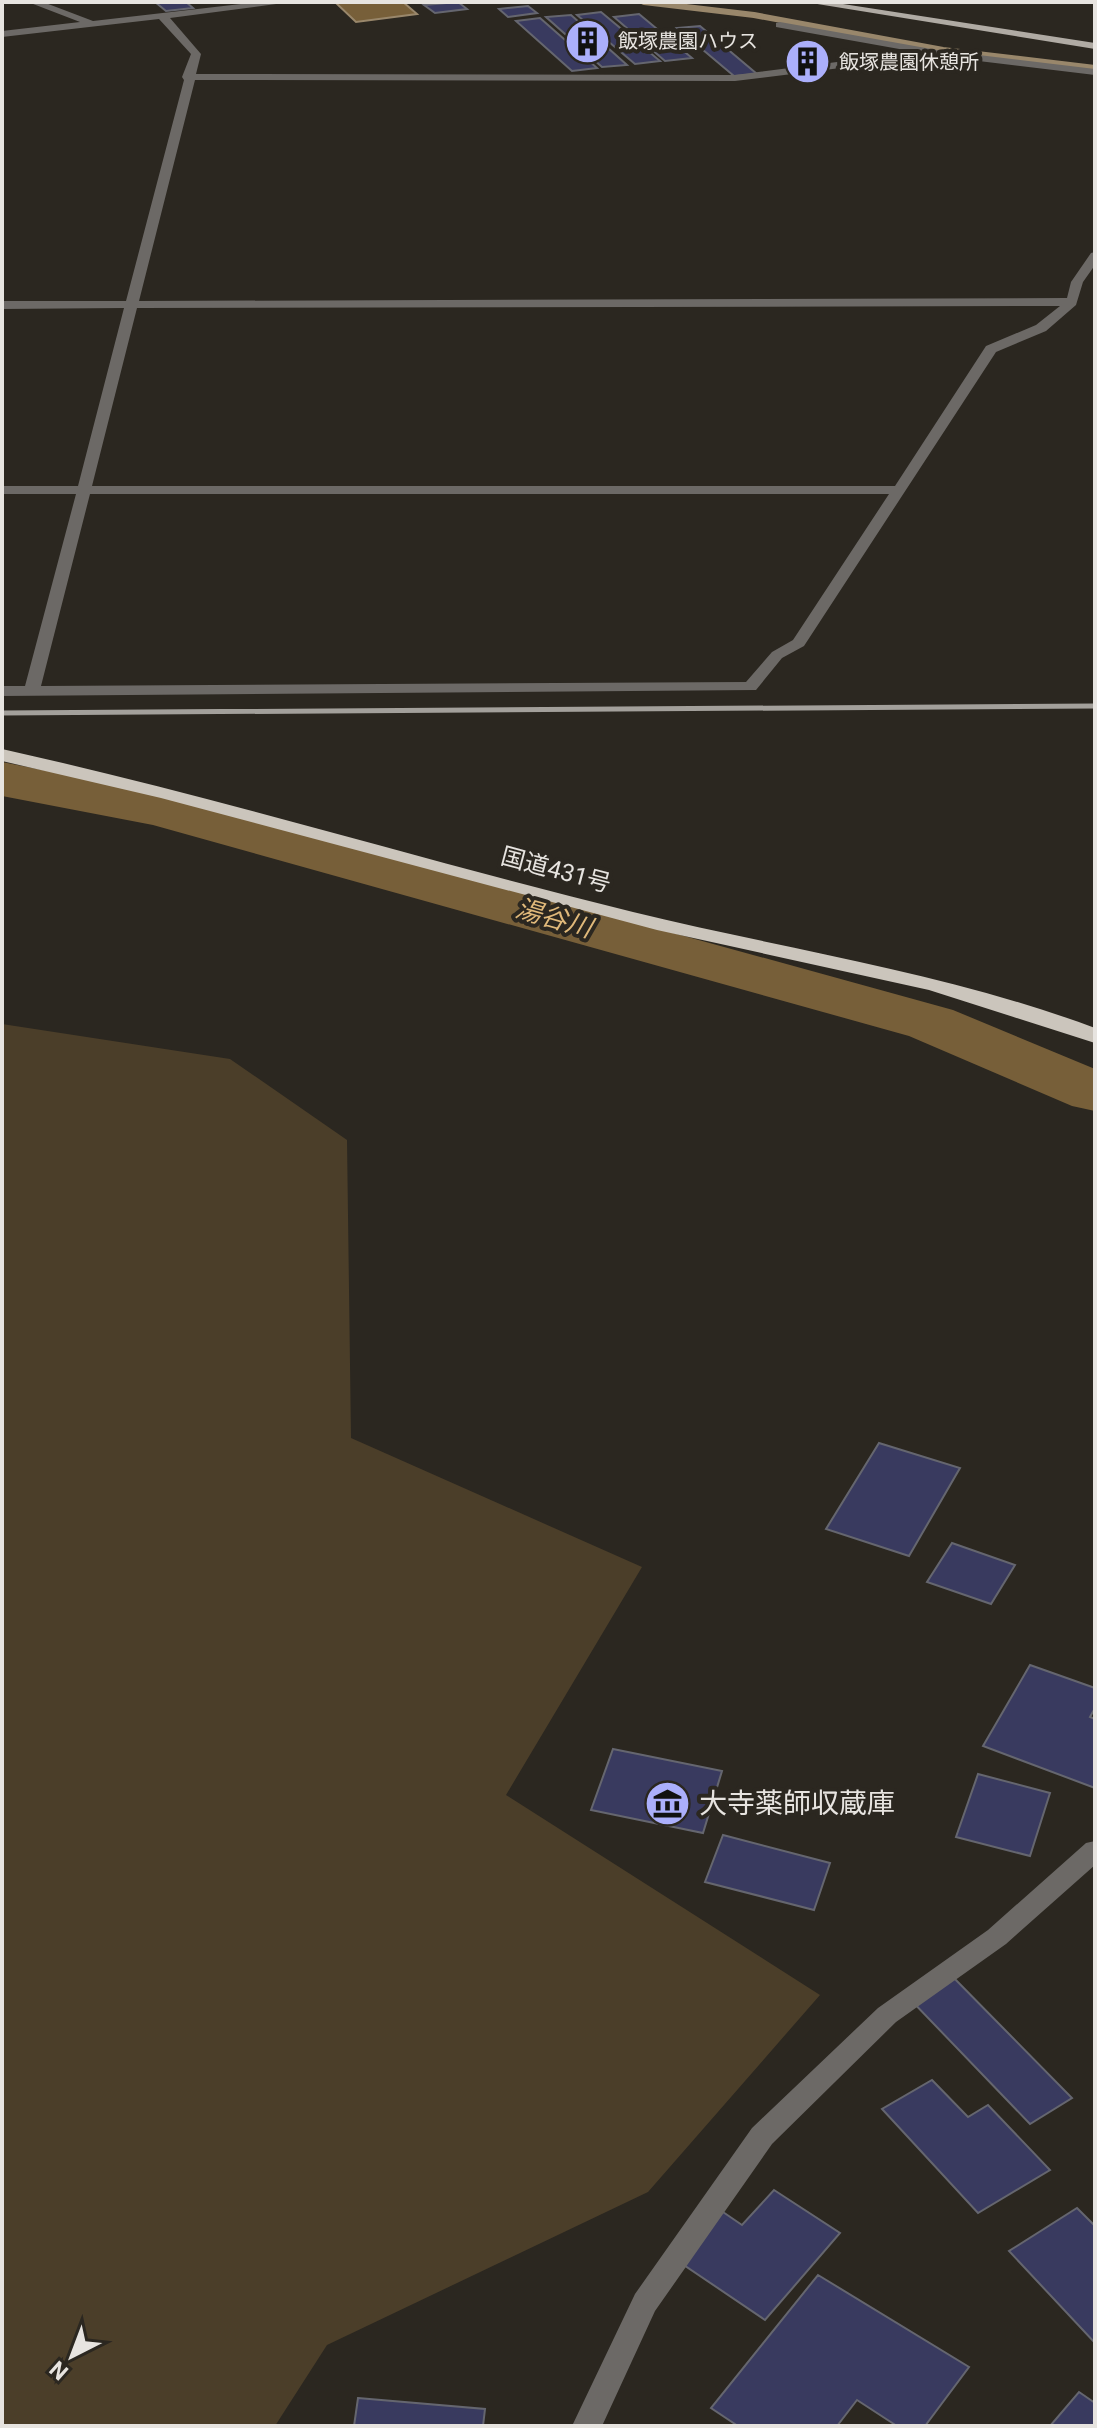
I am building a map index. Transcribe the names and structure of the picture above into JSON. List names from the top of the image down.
{
  "streets": {
    "highway": ["国道431号"]
  },
  "water": ["湯谷川"],
  "places": {
    "building": ["飯塚農園ハウス", "飯塚農園休憩所"],
    "museum": ["大寺薬師収蔵庫"]
  },
  "north": "bottom left"
}
